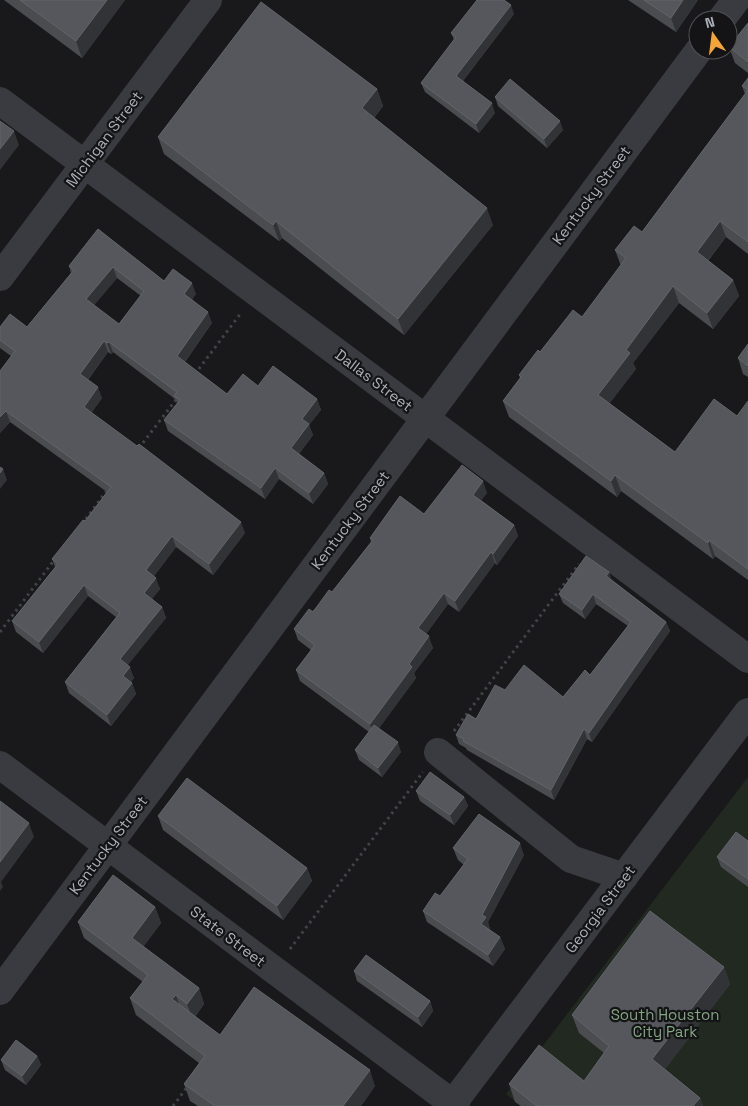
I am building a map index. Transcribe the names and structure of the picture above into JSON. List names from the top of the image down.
{
  "streets": {
    "street": [
      "Michigan Street",
      "Kentucky Street",
      "Dallas Street",
      "Georgia Street",
      "State Street"
    ]
  },
  "crossings": [
    ["Michigan Street", "Dallas Street"],
    ["Kentucky Street", "Dallas Street"],
    ["Kentucky Street", "State Street"],
    ["Georgia Street", "State Street"]
  ],
  "parks": ["South Houston City Park"],
  "north": "top"
}
